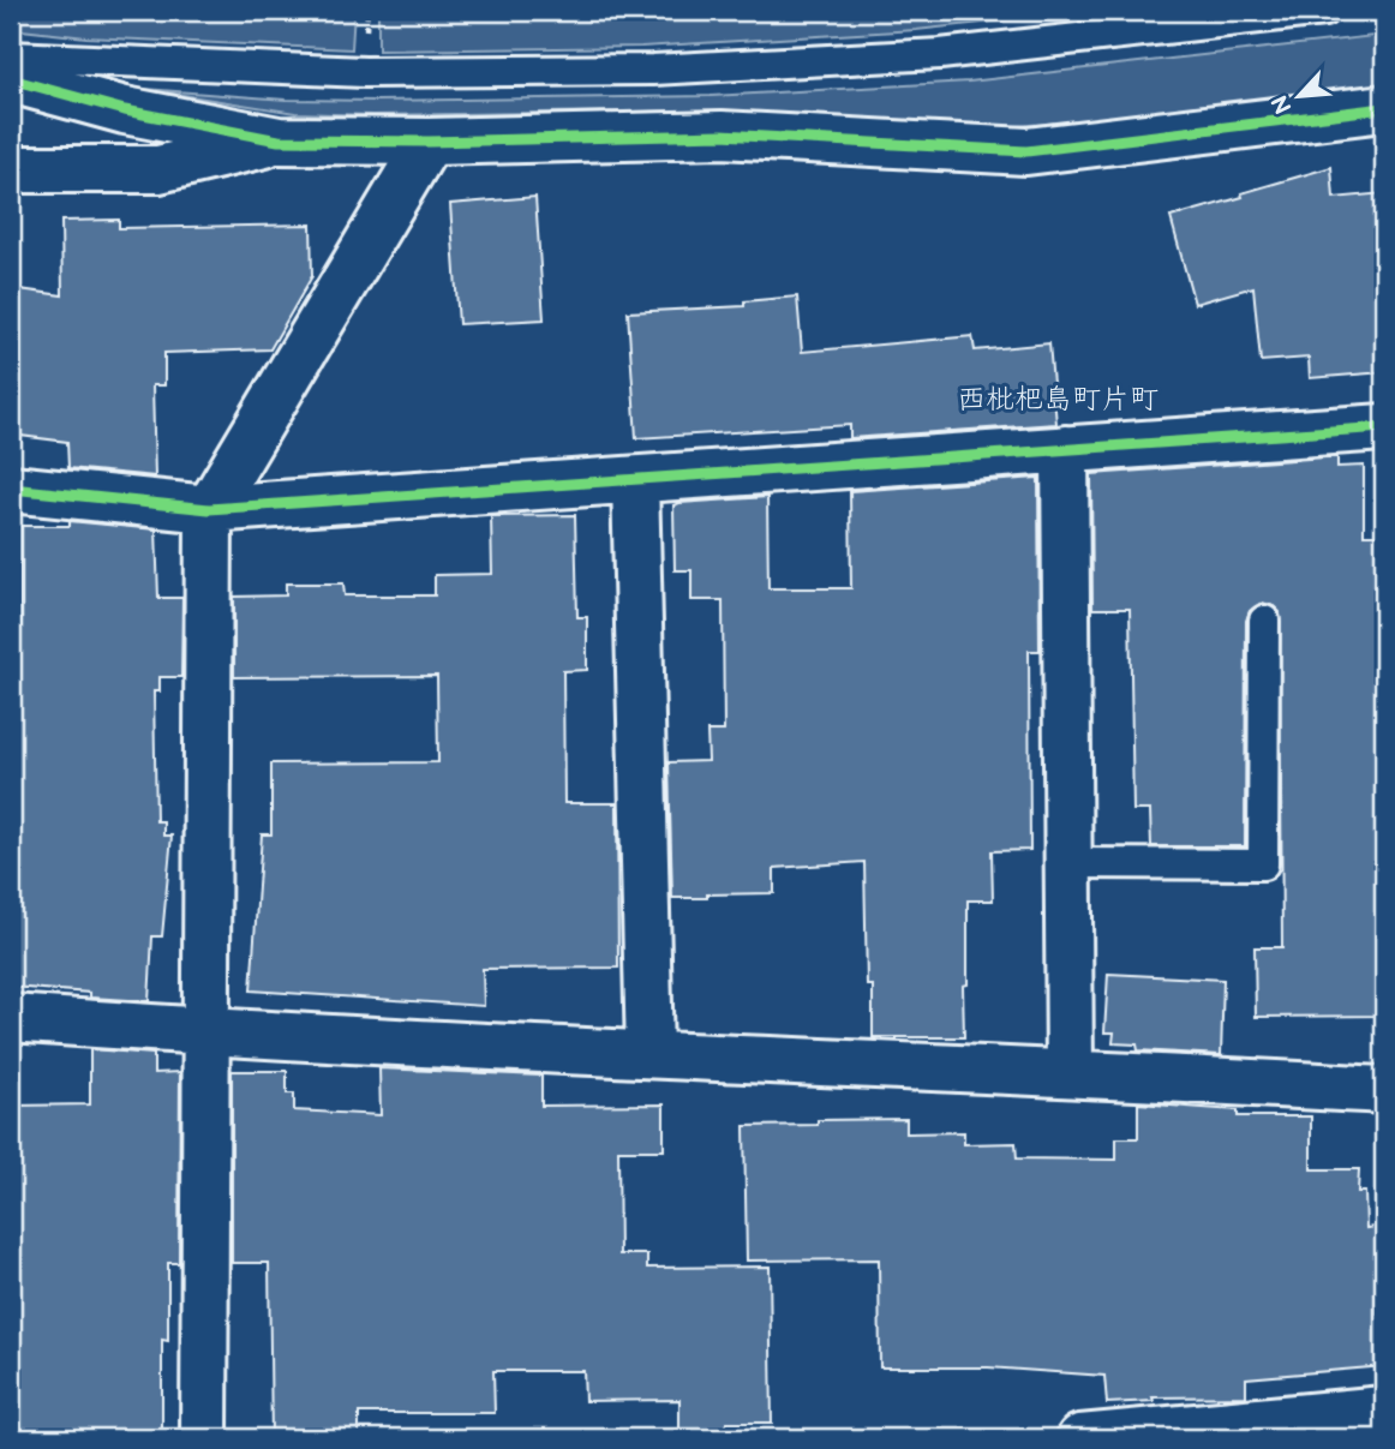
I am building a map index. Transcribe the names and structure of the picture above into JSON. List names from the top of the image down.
{
  "districts": ["西枇杷島町片町"],
  "north": "bottom left"
}
